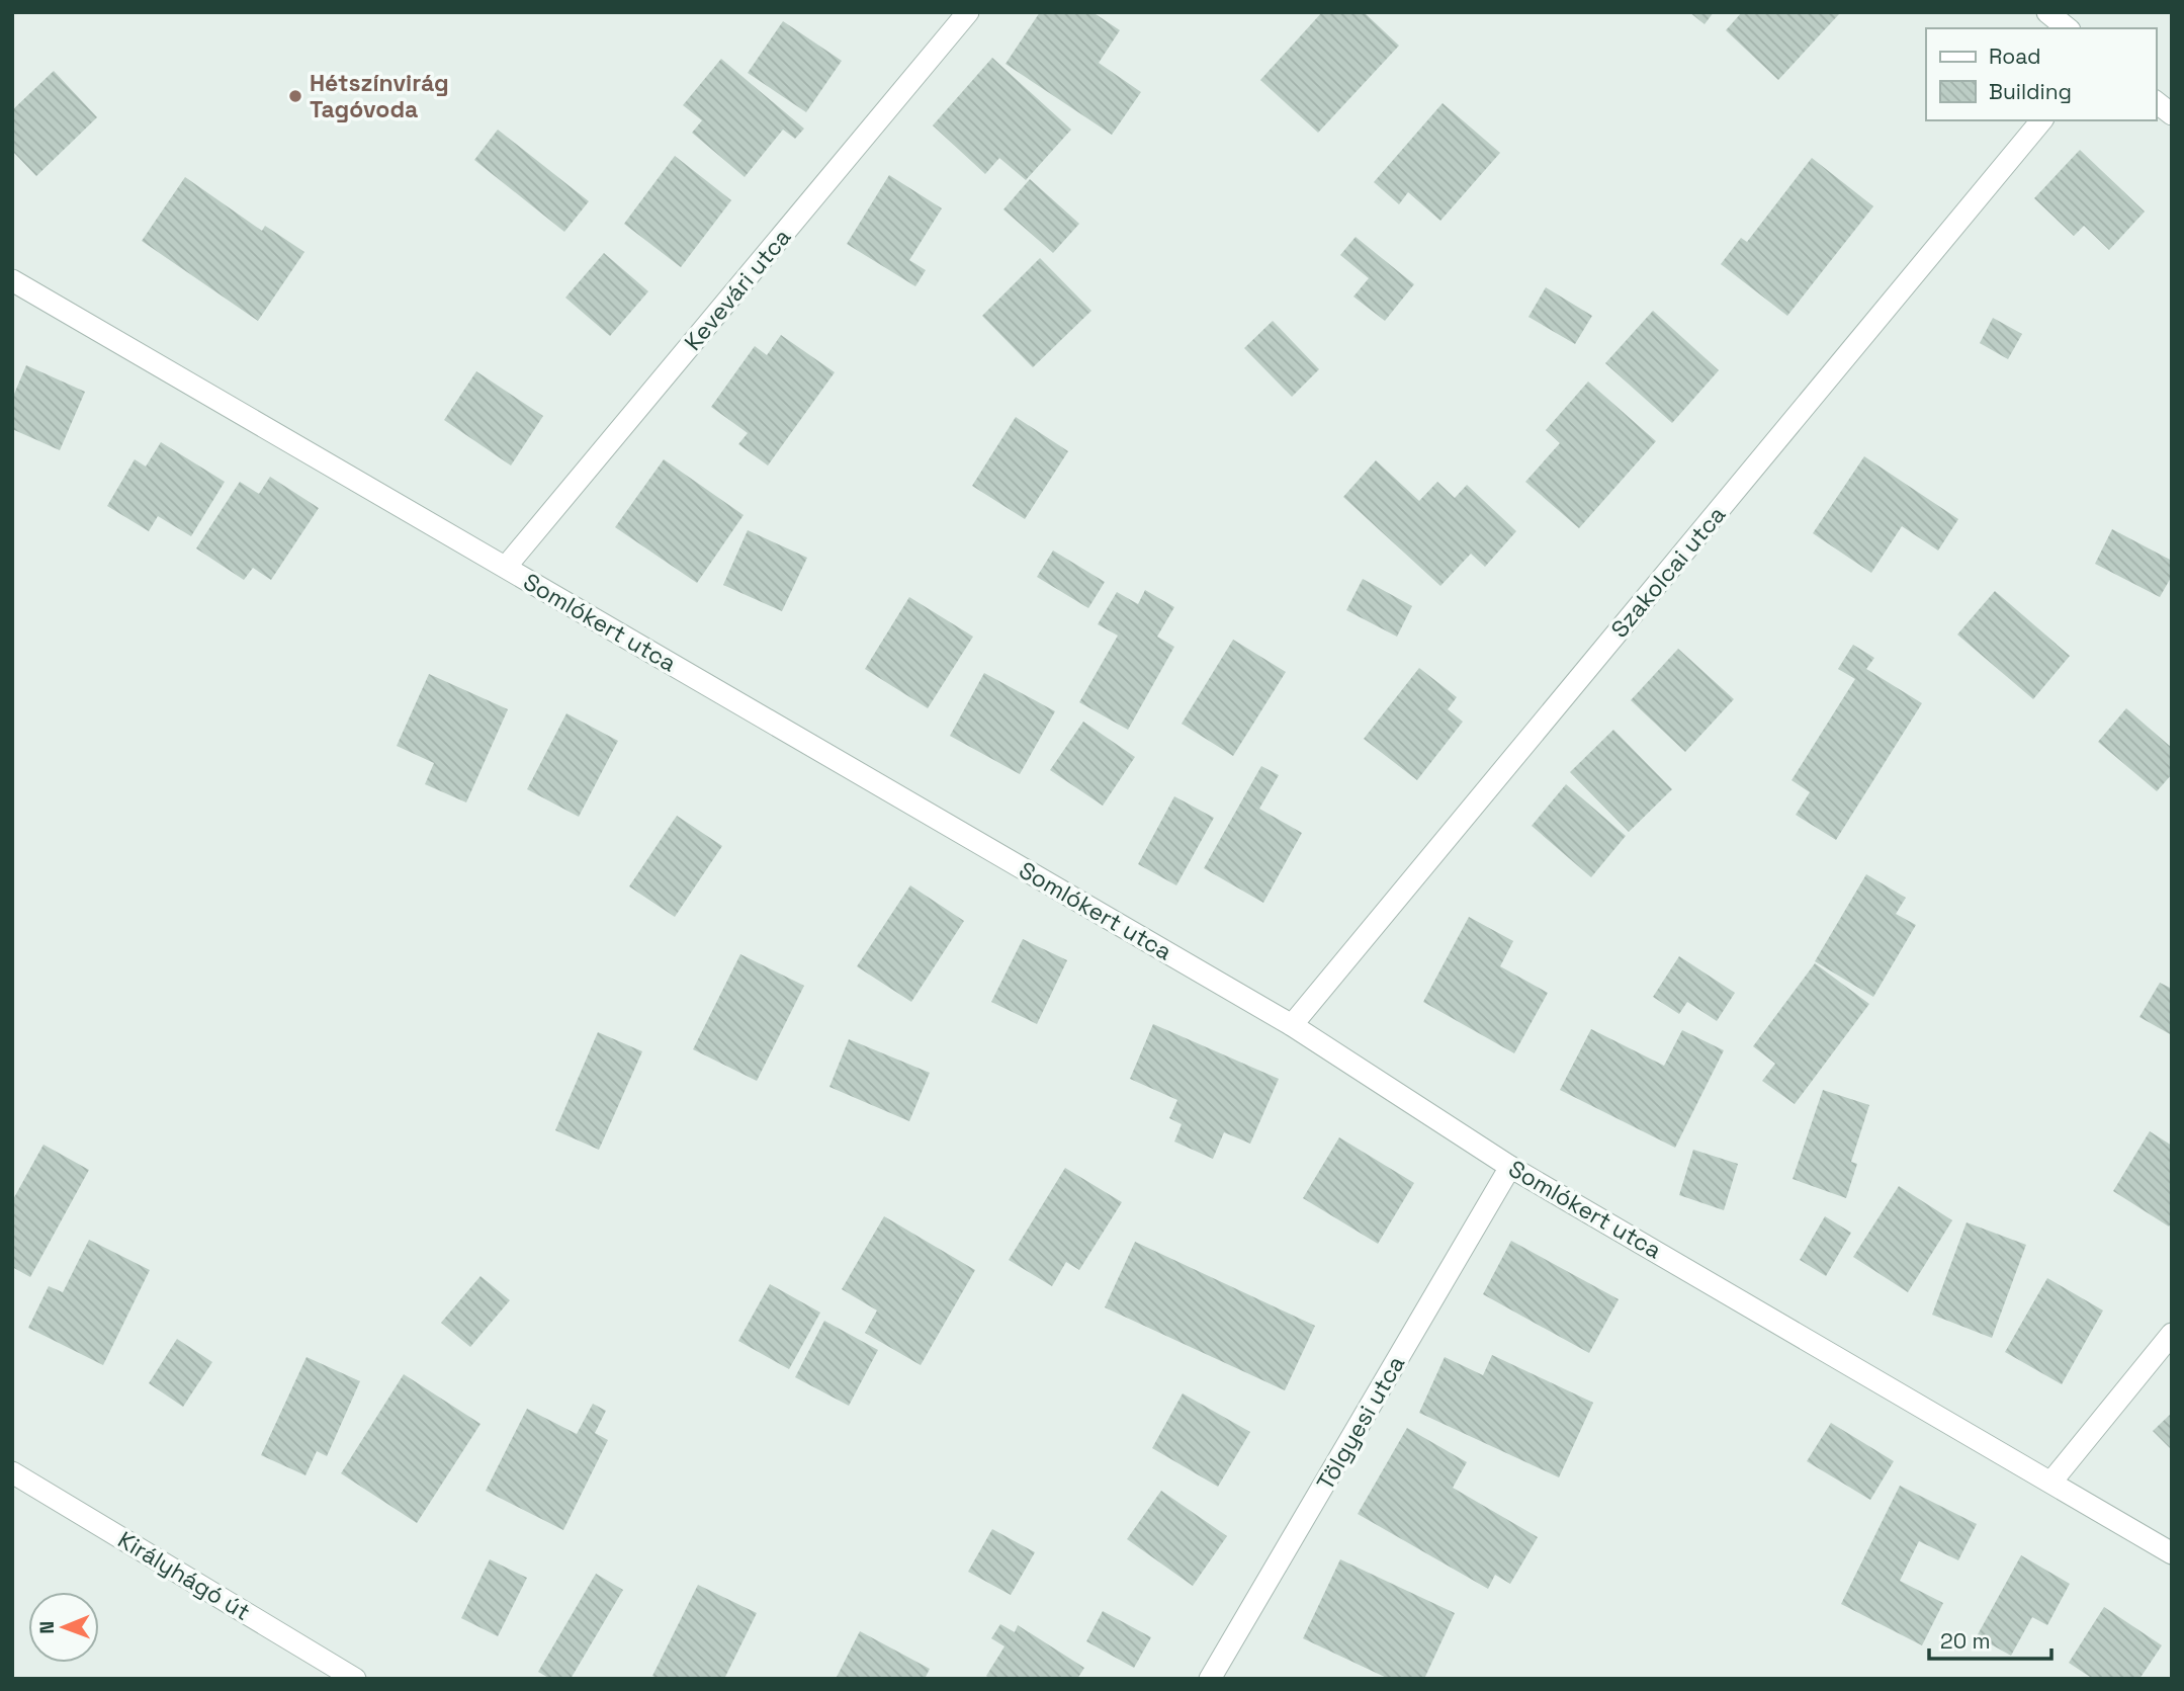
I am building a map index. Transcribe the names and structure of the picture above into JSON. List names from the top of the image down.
{
  "streets": {
    "street": [
      "Kevevári utca",
      "Szakolcai utca",
      "Somlókert utca",
      "Tölgyesi utca",
      "Királyhágó út"
    ]
  },
  "crossings": [
    ["Kevevári utca", "Somlókert utca"],
    ["Szakolcai utca", "Somlókert utca"],
    ["Somlókert utca", "Tölgyesi utca"]
  ],
  "places": ["Hétszínvirág Tagóvoda"],
  "legend": ["Road", "Building"],
  "scale_bar": "20 m",
  "north": "left"
}
